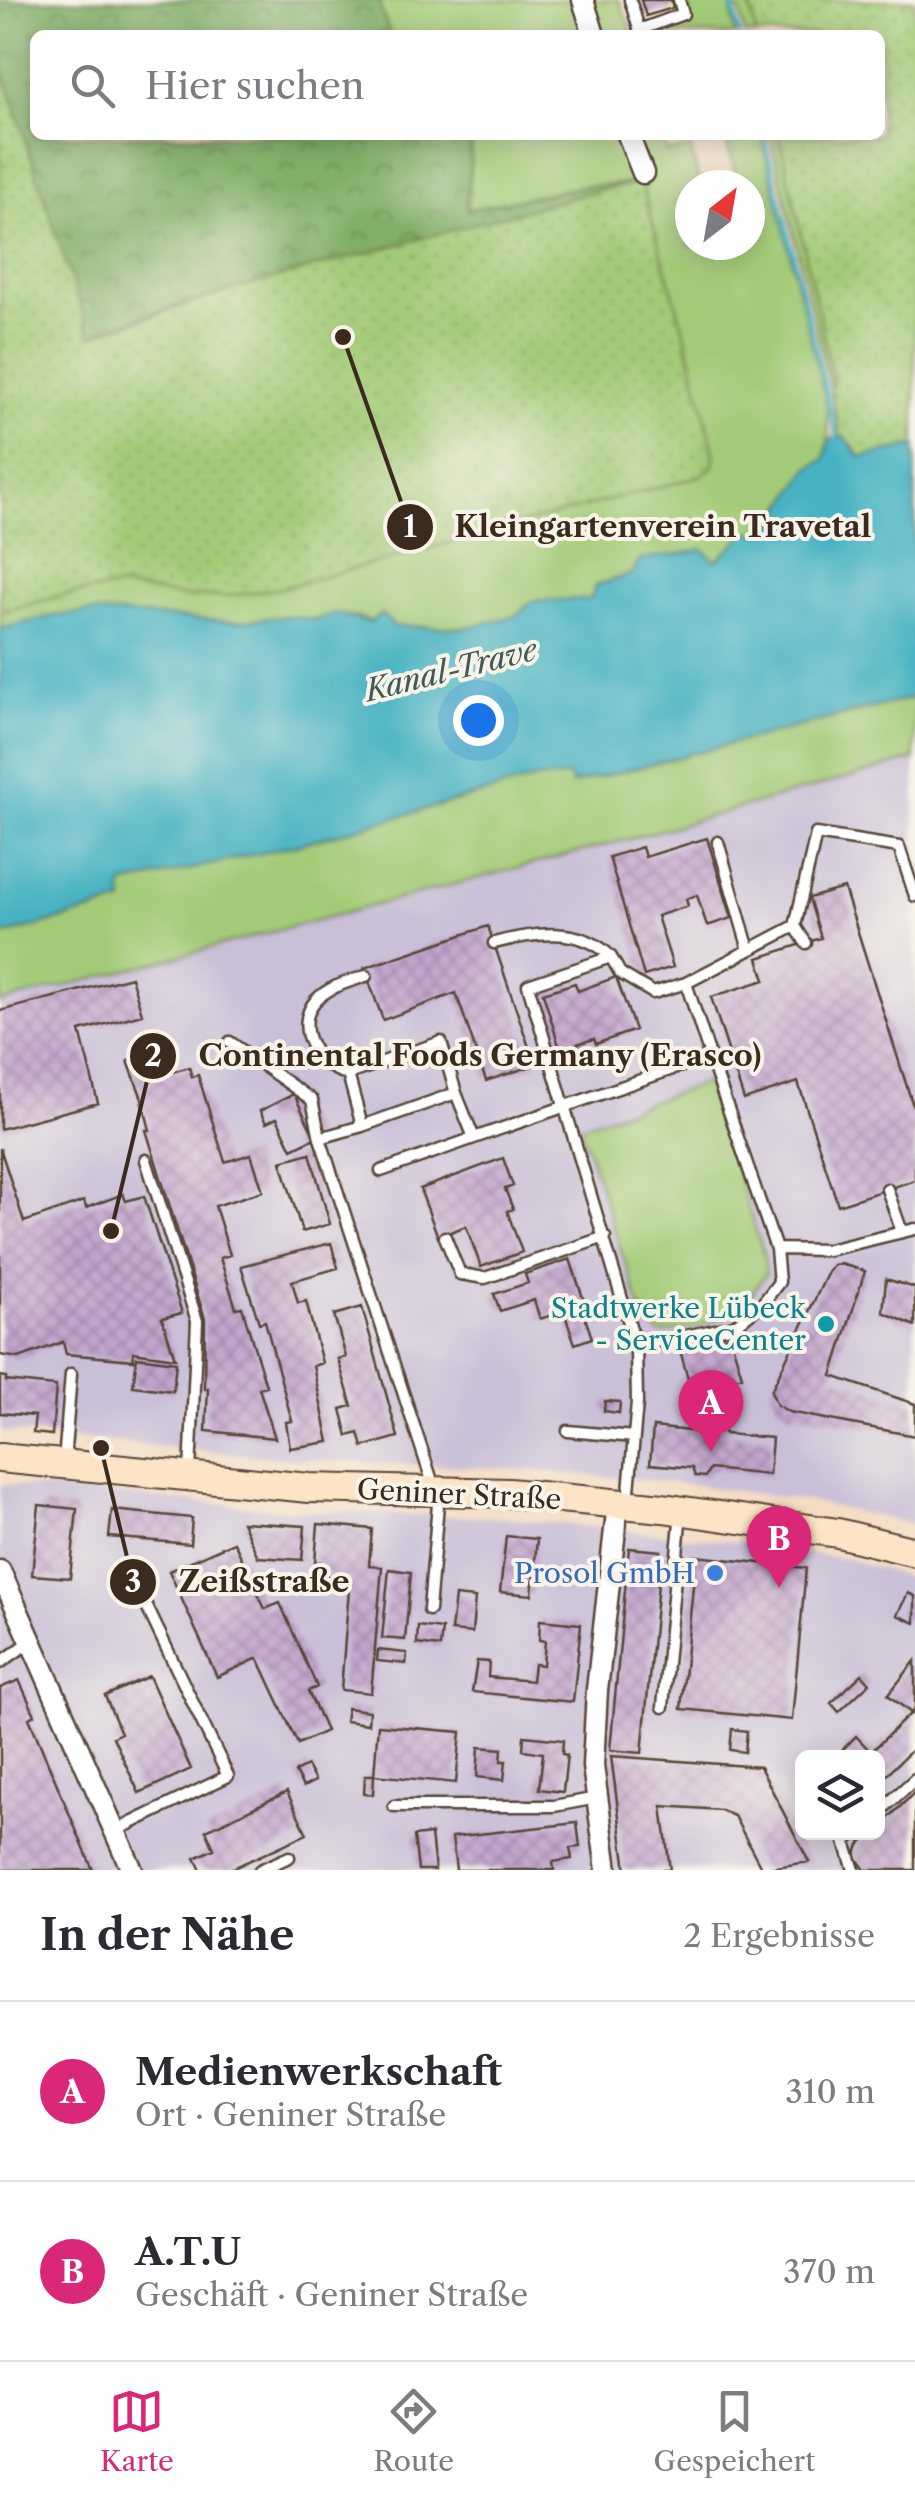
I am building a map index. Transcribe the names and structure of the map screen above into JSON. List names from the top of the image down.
{
  "streets": {
    "main road": ["Geniner Straße"]
  },
  "water": ["Kanal-Trave"],
  "places": [
    "Kleingartenverein Travetal",
    "Continental Foods Germany (Erasco)",
    "Stadtwerke Lübeck - ServiceCenter",
    "Zeißstraße",
    "Prosol GmbH"
  ],
  "north": "top right",
  "page": {
    "search": "Hier suchen",
    "pins": ["A", "B"],
    "heading": ["In der Nähe", "2 Ergebnisse"],
    "list": [
      {
        "mark": "A",
        "name": "Medienwerkschaft",
        "note": "Ort · Geniner Straße",
        "value": "310 m"
      },
      {
        "mark": "B",
        "name": "A.T.U",
        "note": "Geschäft · Geniner Straße",
        "value": "370 m"
      }
    ],
    "nav": ["Karte", "Route", "Gespeichert"]
  }
}
